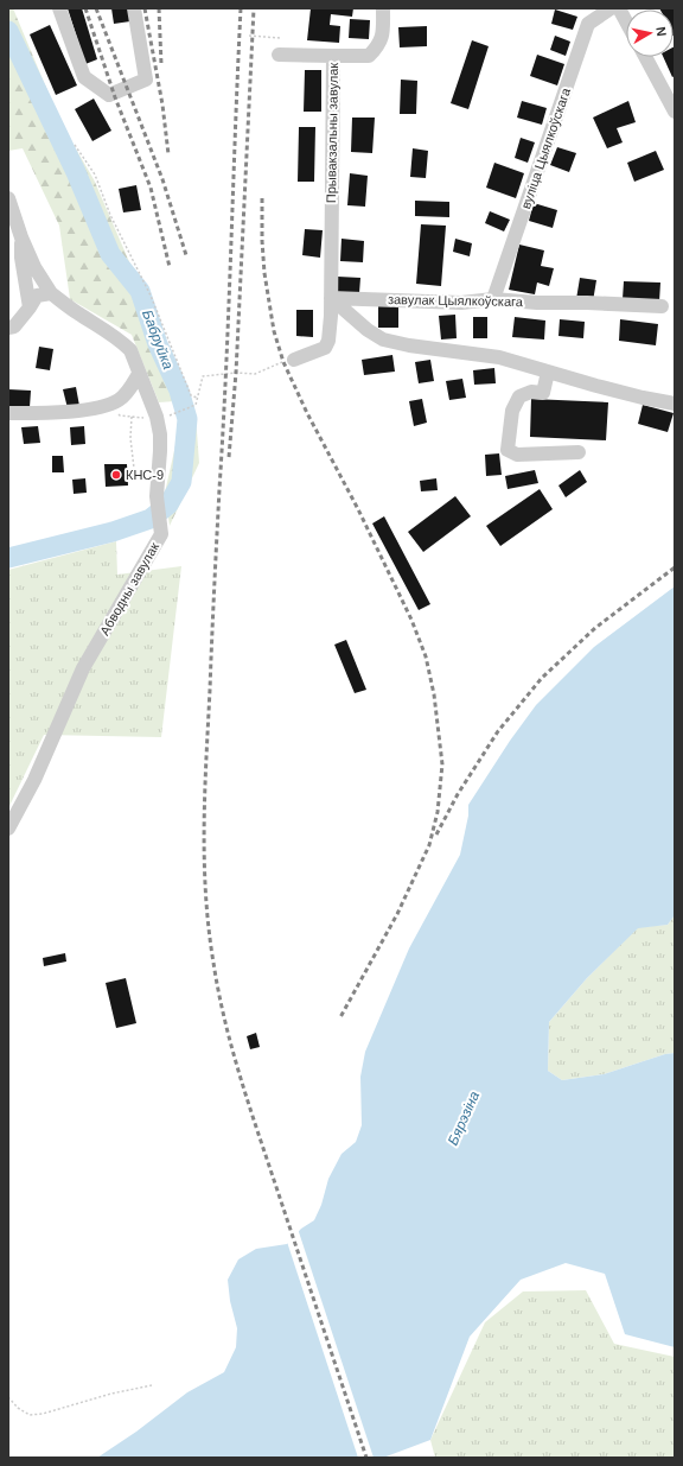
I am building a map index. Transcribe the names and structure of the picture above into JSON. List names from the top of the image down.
{
  "streets": {
    "street": [
      "Прывакзальны завулак",
      "вуліца Цыялкоўскага",
      "завулак Цыялкоўскага",
      "Абводны завулак"
    ]
  },
  "crossings": [
    ["Прывакзальны завулак", "завулак Цыялкоўскага"],
    ["вуліца Цыялкоўскага", "завулак Цыялкоўскага"]
  ],
  "water": ["Бабруйка", "Бярэзіна"],
  "places": ["КНС-9"],
  "north": "right"
}
